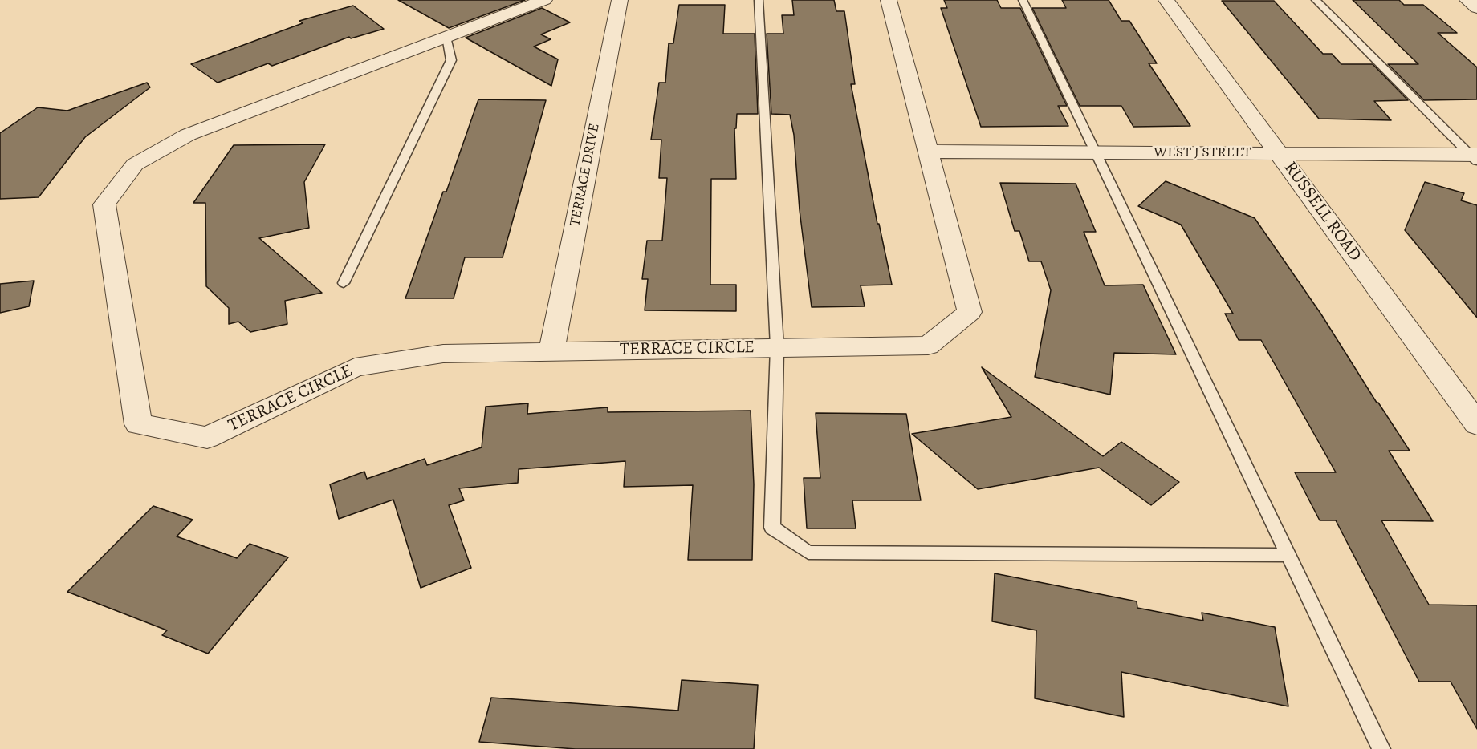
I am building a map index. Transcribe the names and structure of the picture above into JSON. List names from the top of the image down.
{
  "streets": {
    "street": [
      "WEST J STREET",
      "TERRACE DRIVE",
      "RUSSELL ROAD",
      "TERRACE CIRCLE"
    ]
  },
  "crossings": [
    ["WEST J STREET", "RUSSELL ROAD"],
    ["WEST J STREET", "TERRACE CIRCLE"],
    ["TERRACE DRIVE", "TERRACE CIRCLE"]
  ]
}
